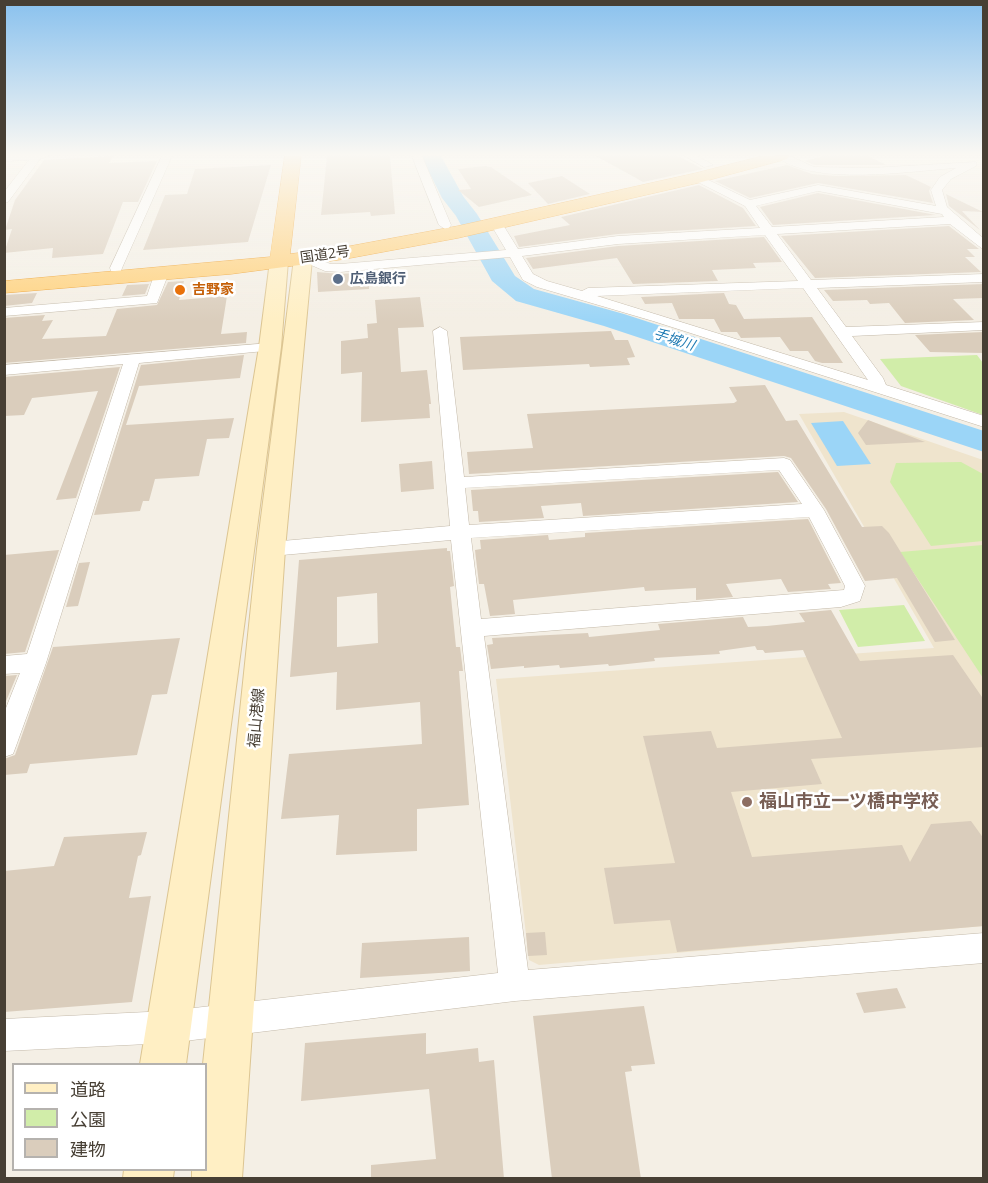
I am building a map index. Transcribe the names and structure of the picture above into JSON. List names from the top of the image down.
{
  "streets": {
    "highway": ["国道2号"],
    "main road": ["福山港線"]
  },
  "crossings": [
    ["国道2号", "福山港線"]
  ],
  "water": ["手城川"],
  "places": ["広島銀行", "吉野家", "福山市立一ツ橋中学校"],
  "legend": ["道路", "公園", "建物"]
}
